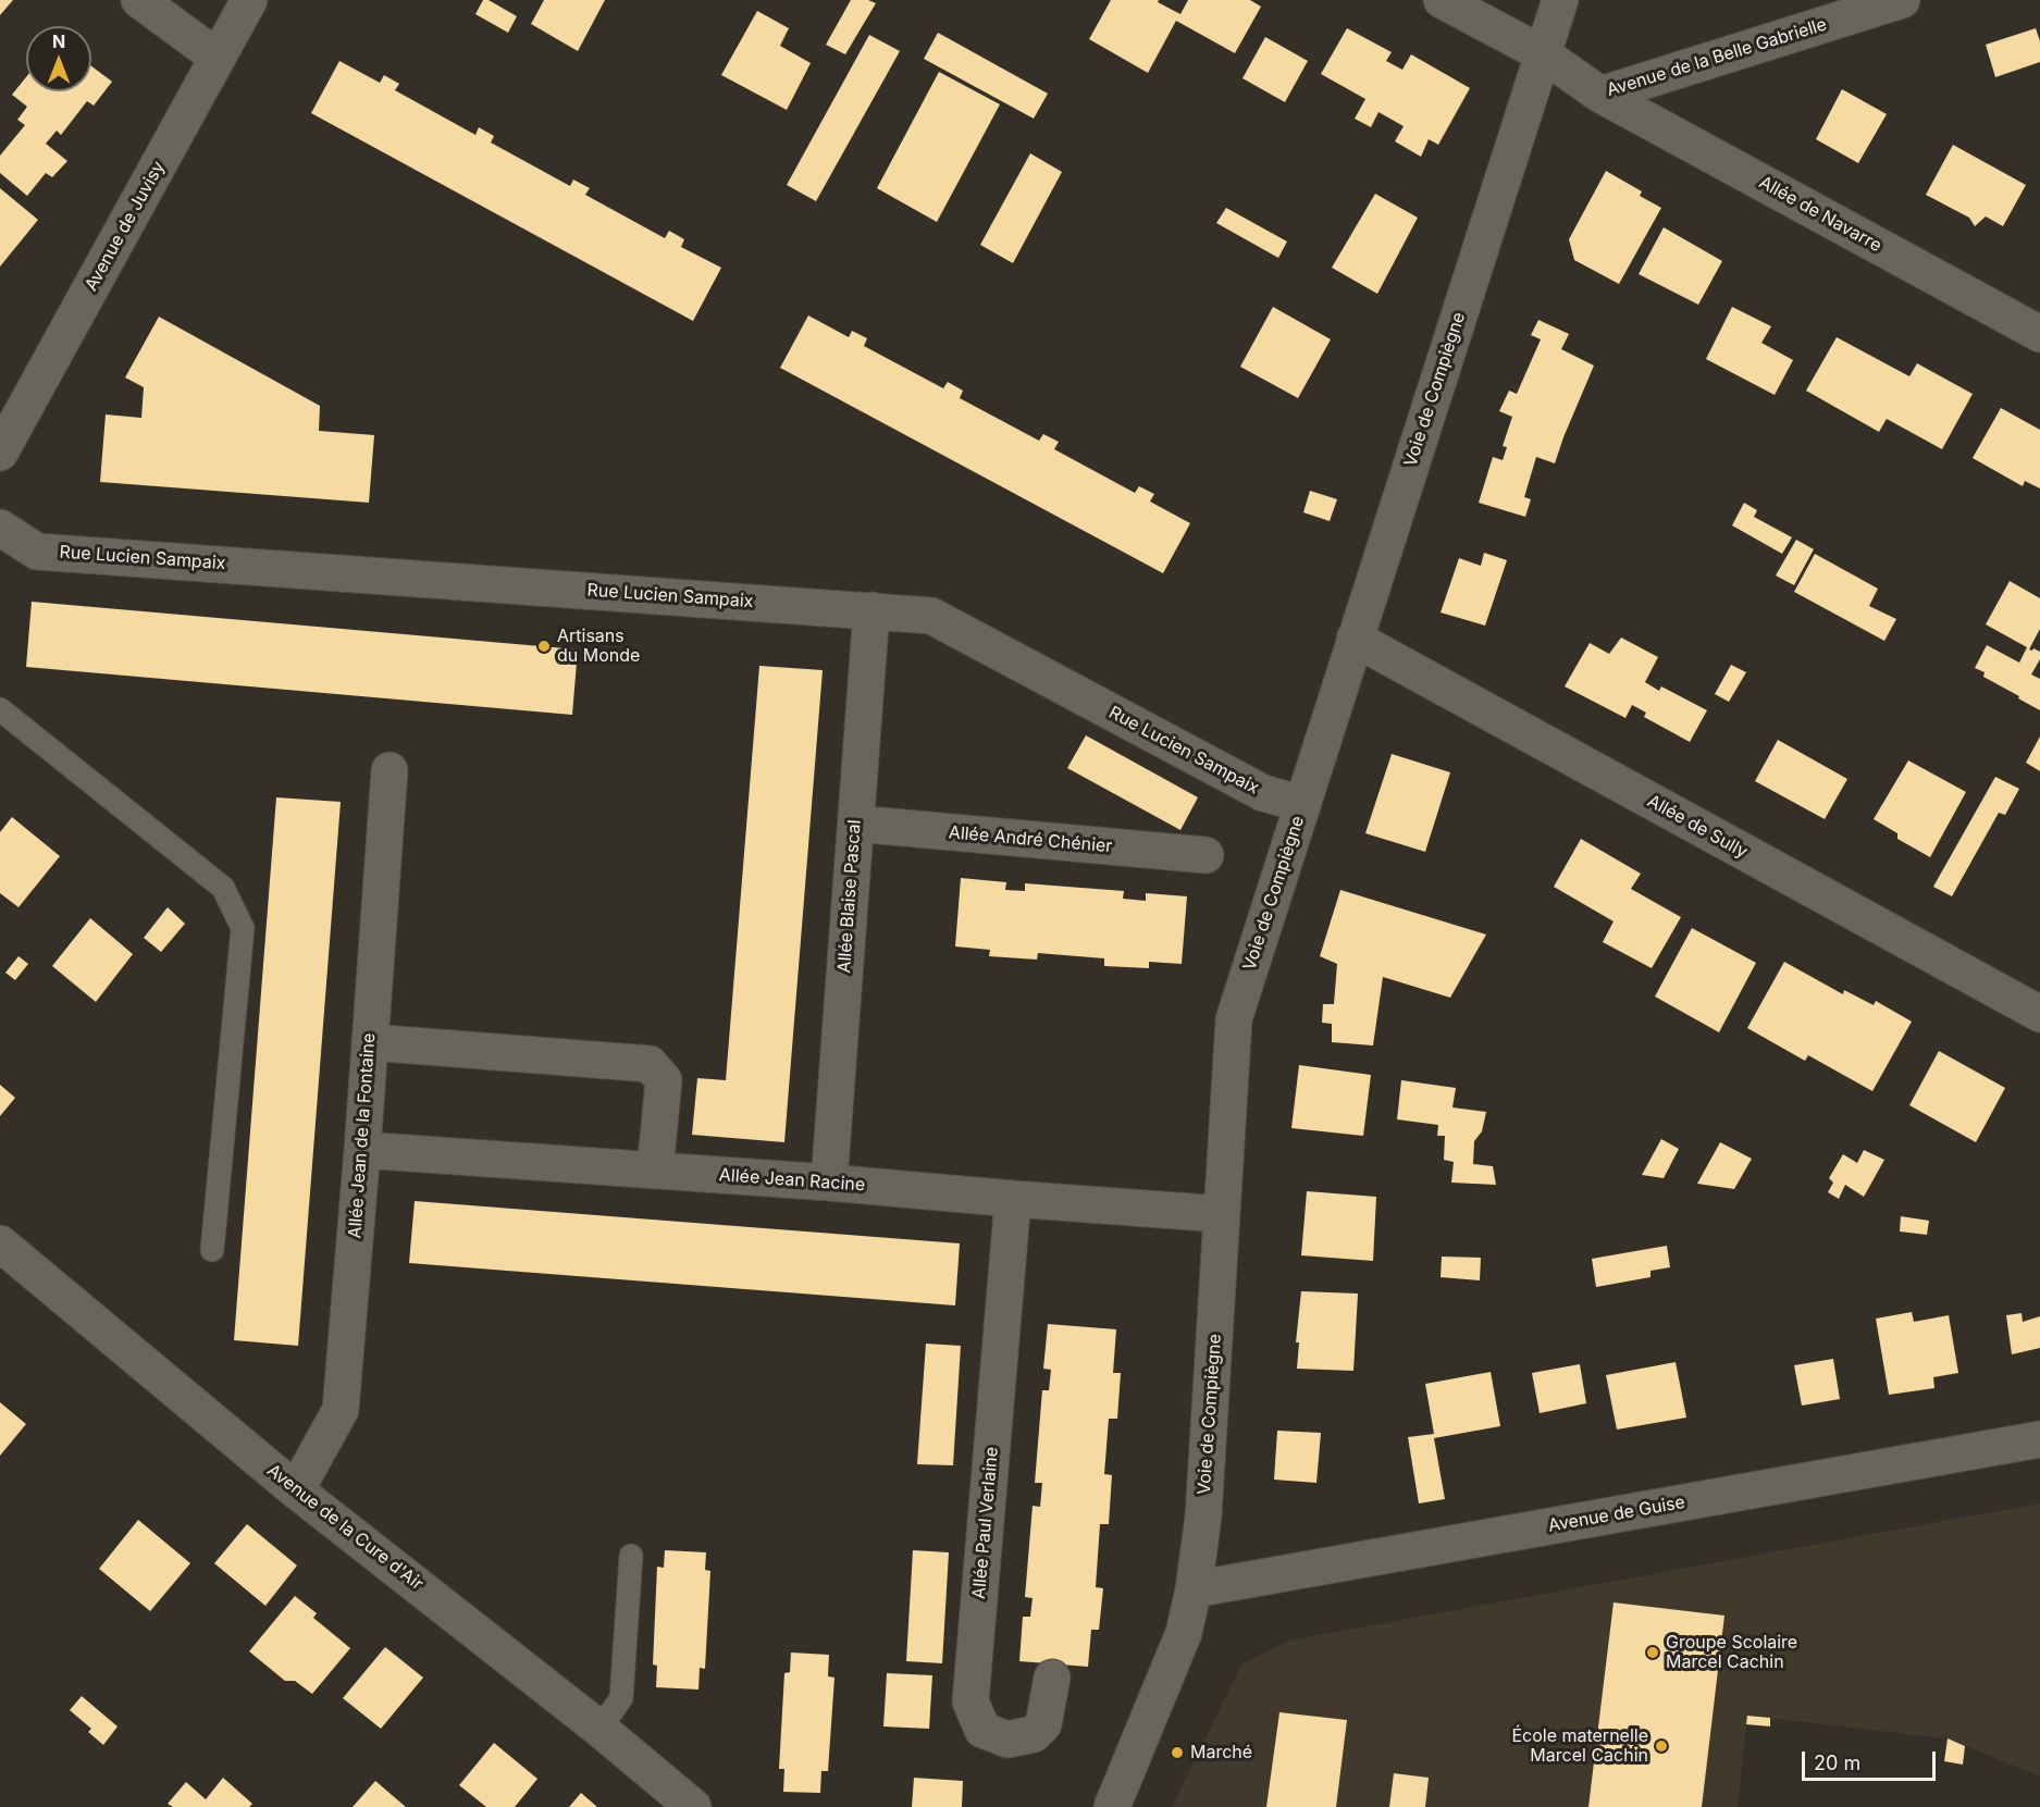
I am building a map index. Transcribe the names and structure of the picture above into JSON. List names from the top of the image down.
{
  "streets": {
    "street": [
      "Avenue de la Belle Gabrielle",
      "Allée de Navarre",
      "Avenue de Juvisy",
      "Voie de Compiègne",
      "Rue Lucien Sampaix",
      "Allée de Sully",
      "Allée André Chénier",
      "Allée Blaise Pascal",
      "Allée Jean de la Fontaine",
      "Allée Jean Racine",
      "Avenue de Guise",
      "Allée Paul Verlaine",
      "Avenue de la Cure d'Air"
    ]
  },
  "crossings": [
    ["Avenue de la Belle Gabrielle", "Allée de Navarre"],
    ["Avenue de la Belle Gabrielle", "Voie de Compiègne"],
    ["Voie de Compiègne", "Rue Lucien Sampaix"],
    ["Voie de Compiègne", "Allée de Sully"],
    ["Voie de Compiègne", "Allée Jean Racine"],
    ["Voie de Compiègne", "Avenue de Guise"],
    ["Rue Lucien Sampaix", "Allée Blaise Pascal"],
    ["Allée André Chénier", "Allée Blaise Pascal"],
    ["Allée Blaise Pascal", "Allée Jean Racine"],
    ["Allée Jean de la Fontaine", "Allée Jean Racine"],
    ["Allée Jean de la Fontaine", "Avenue de la Cure d'Air"],
    ["Allée Jean Racine", "Allée Paul Verlaine"]
  ],
  "places": [
    "Artisans du Monde",
    "Groupe Scolaire Marcel Cachin",
    "École maternelle Marcel Cachin",
    "Marché"
  ],
  "scale_bar": "20 m",
  "north": "top"
}
